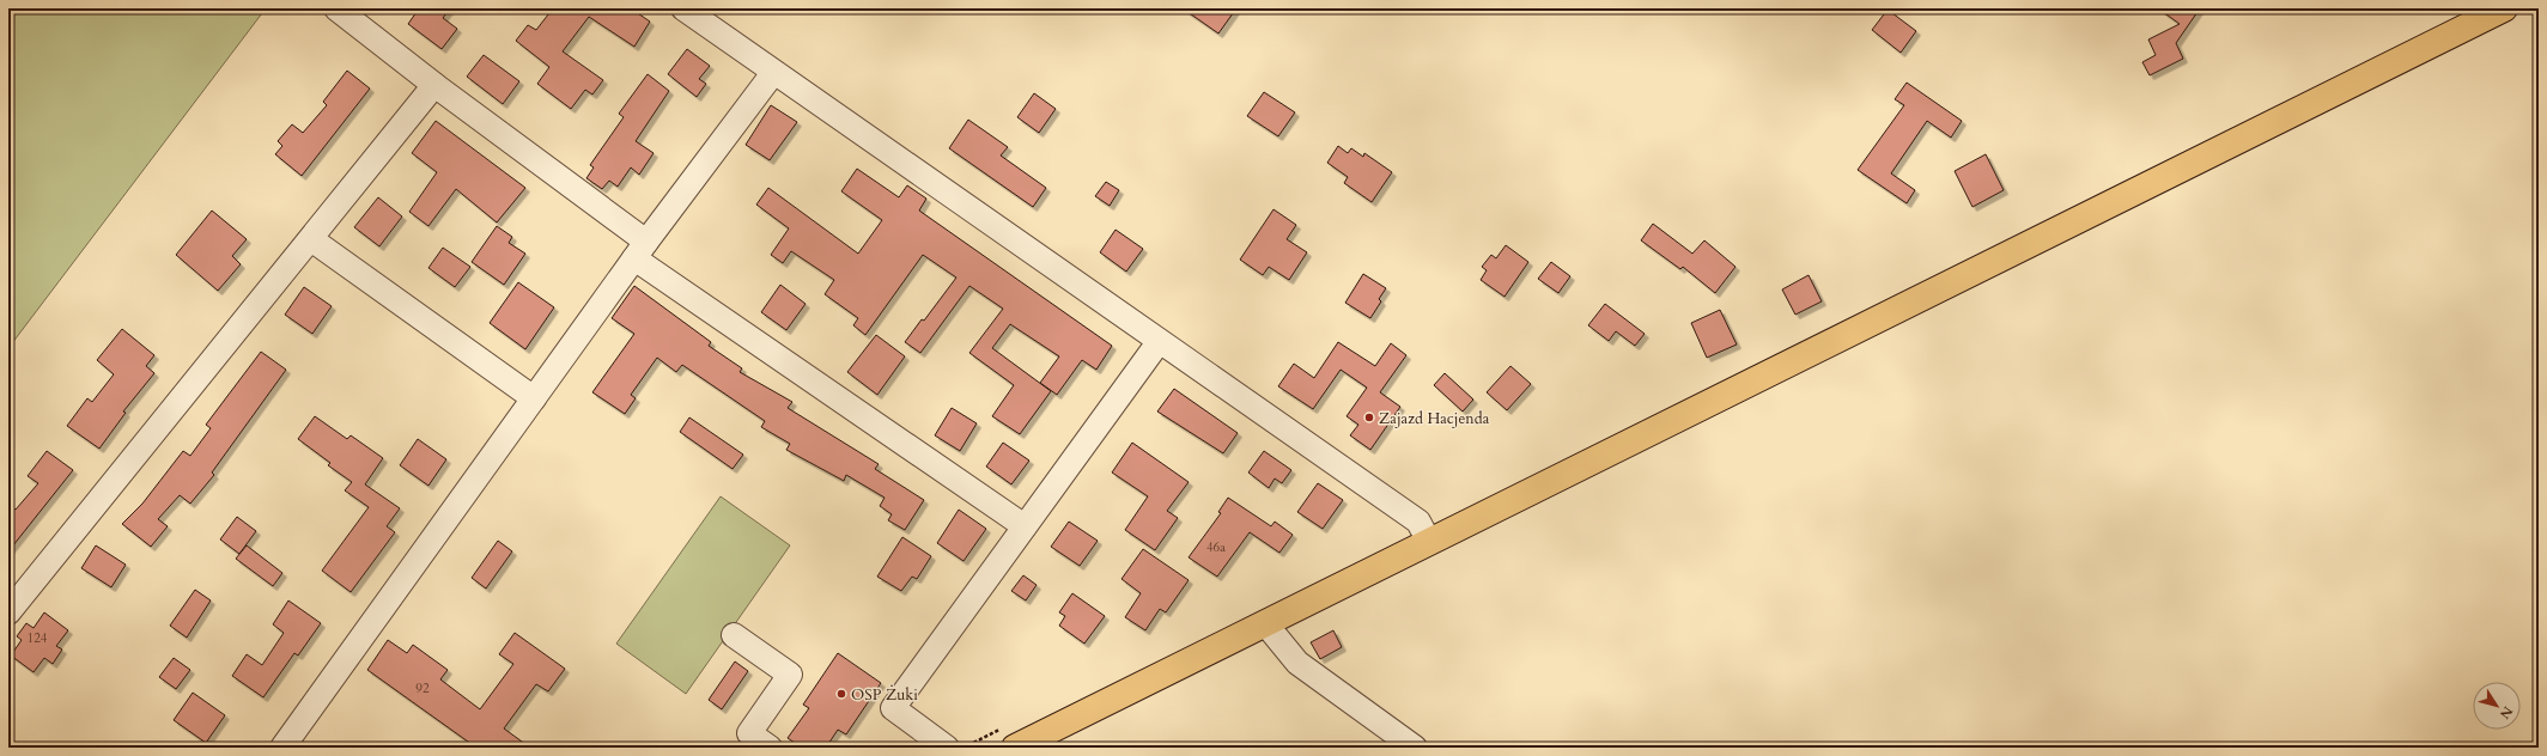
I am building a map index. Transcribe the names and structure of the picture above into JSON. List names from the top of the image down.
{
  "places": ["Zajazd Hacjenda", "OSP Żuki"],
  "house_numbers": ["46a", "124", "92"],
  "north": "bottom right"
}
